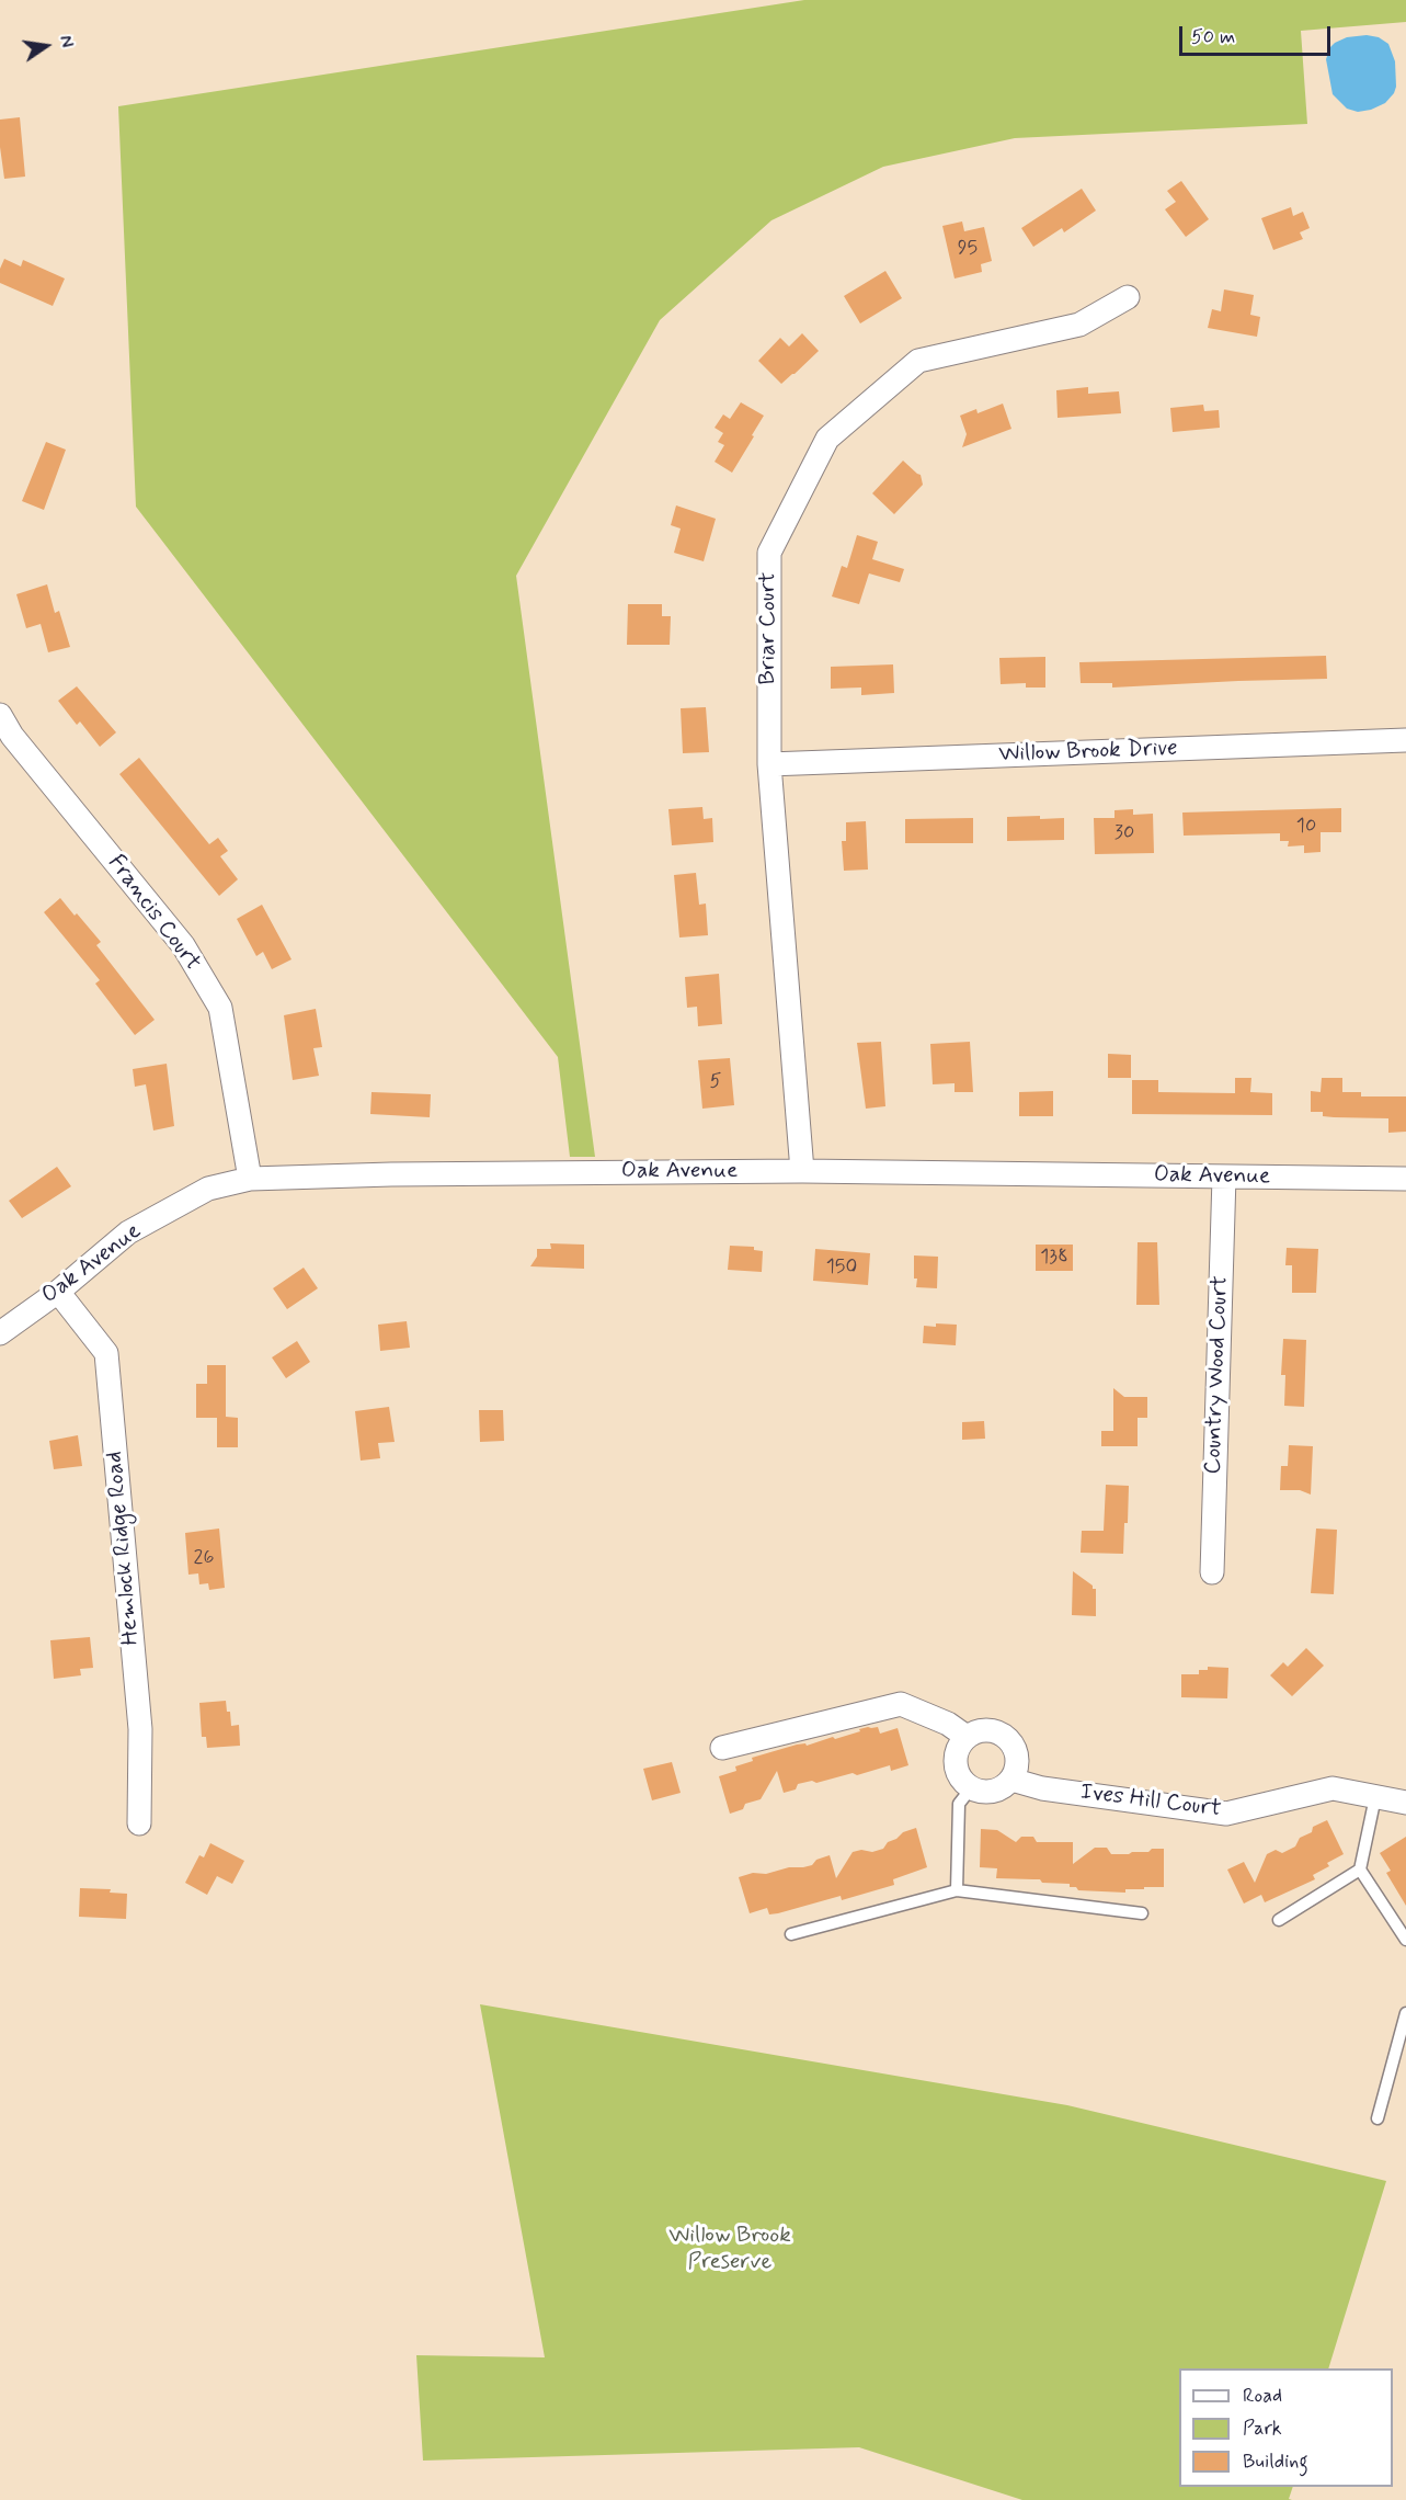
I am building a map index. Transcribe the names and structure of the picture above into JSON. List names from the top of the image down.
{
  "streets": {
    "street": [
      "Briar Court",
      "Willow Brook Drive",
      "Francis Court",
      "Oak Avenue",
      "Country Wood Court",
      "Hemlock Ridge Road",
      "Ives Hill Court"
    ]
  },
  "crossings": [
    ["Briar Court", "Willow Brook Drive"],
    ["Briar Court", "Oak Avenue"],
    ["Francis Court", "Oak Avenue"],
    ["Oak Avenue", "Country Wood Court"],
    ["Oak Avenue", "Hemlock Ridge Road"]
  ],
  "parks": ["Willow Brook Preserve"],
  "house_numbers": [
    "95",
    "10",
    "30",
    "5",
    "138",
    "150",
    "26"
  ],
  "legend": ["Road", "Park", "Building"],
  "scale_bar": "50 m",
  "north": "right"
}
